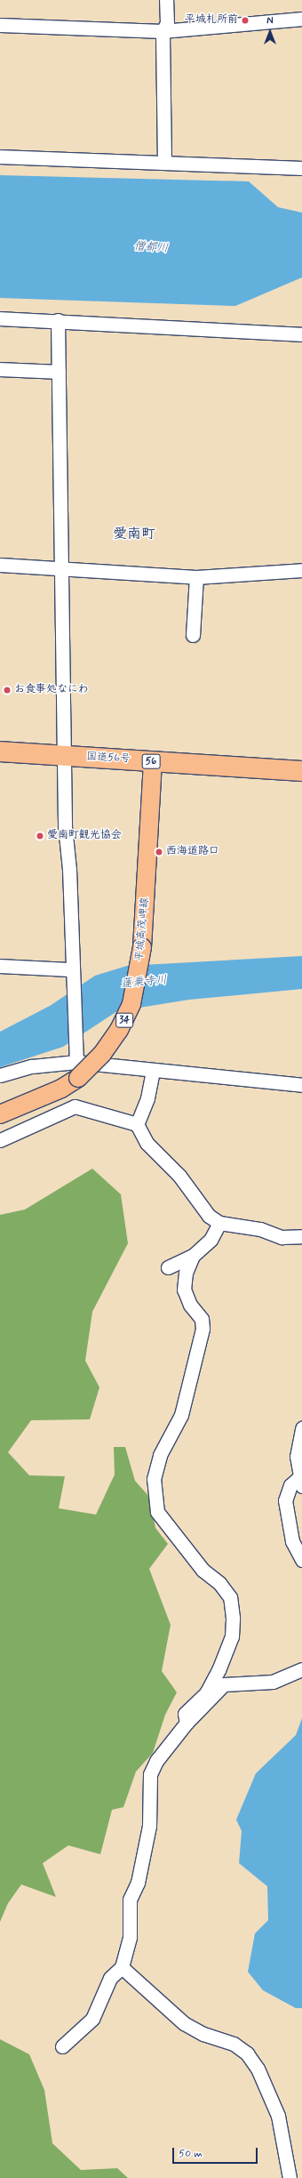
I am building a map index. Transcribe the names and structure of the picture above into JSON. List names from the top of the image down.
{
  "streets": {
    "highway": ["国道56号", "56"],
    "main road": ["平城高茂岬線", "34"]
  },
  "crossings": [
    ["国道56号", "平城高茂岬線"],
    ["平城高茂岬線", "34"]
  ],
  "districts": ["愛南町"],
  "water": ["僧都川", "蓮乗寺川"],
  "places": [
    "平城札所前",
    "お食事処なにわ",
    "愛南町観光協会",
    "西海道路口"
  ],
  "scale_bar": "50 m",
  "north": "top"
}
